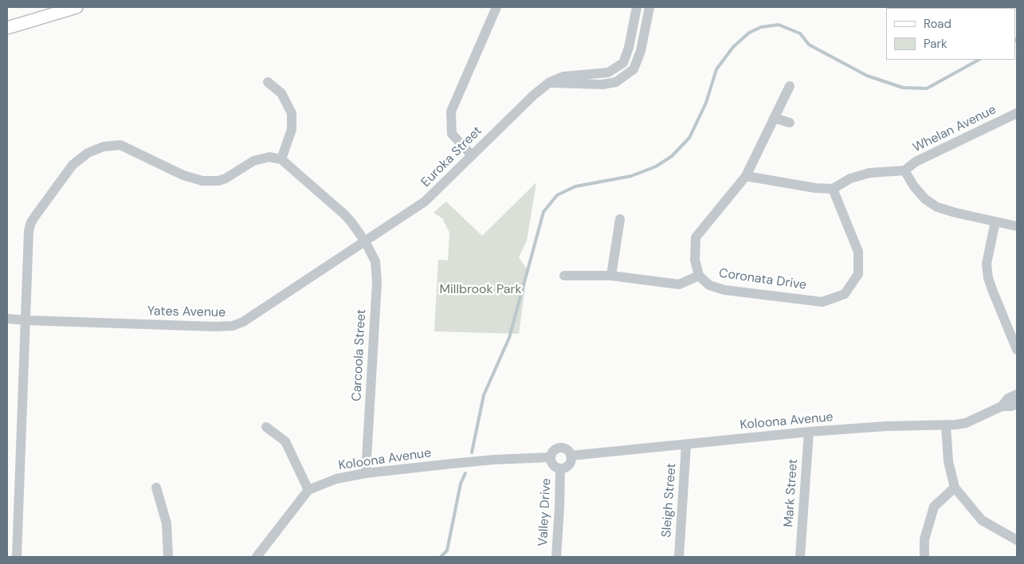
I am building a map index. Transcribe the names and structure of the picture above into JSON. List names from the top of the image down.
{
  "streets": {
    "street": [
      "Whelan Avenue",
      "Euroka Street",
      "Coronata Drive",
      "Yates Avenue",
      "Carcoola Street",
      "Koloona Avenue",
      "Mark Street",
      "Sleigh Street",
      "Valley Drive"
    ]
  },
  "crossings": [
    ["Euroka Street", "Yates Avenue"],
    ["Euroka Street", "Carcoola Street"],
    ["Yates Avenue", "Carcoola Street"],
    ["Carcoola Street", "Koloona Avenue"],
    ["Koloona Avenue", "Mark Street"],
    ["Koloona Avenue", "Sleigh Street"],
    ["Koloona Avenue", "Valley Drive"]
  ],
  "parks": ["Millbrook Park"],
  "legend": ["Road", "Park"]
}
